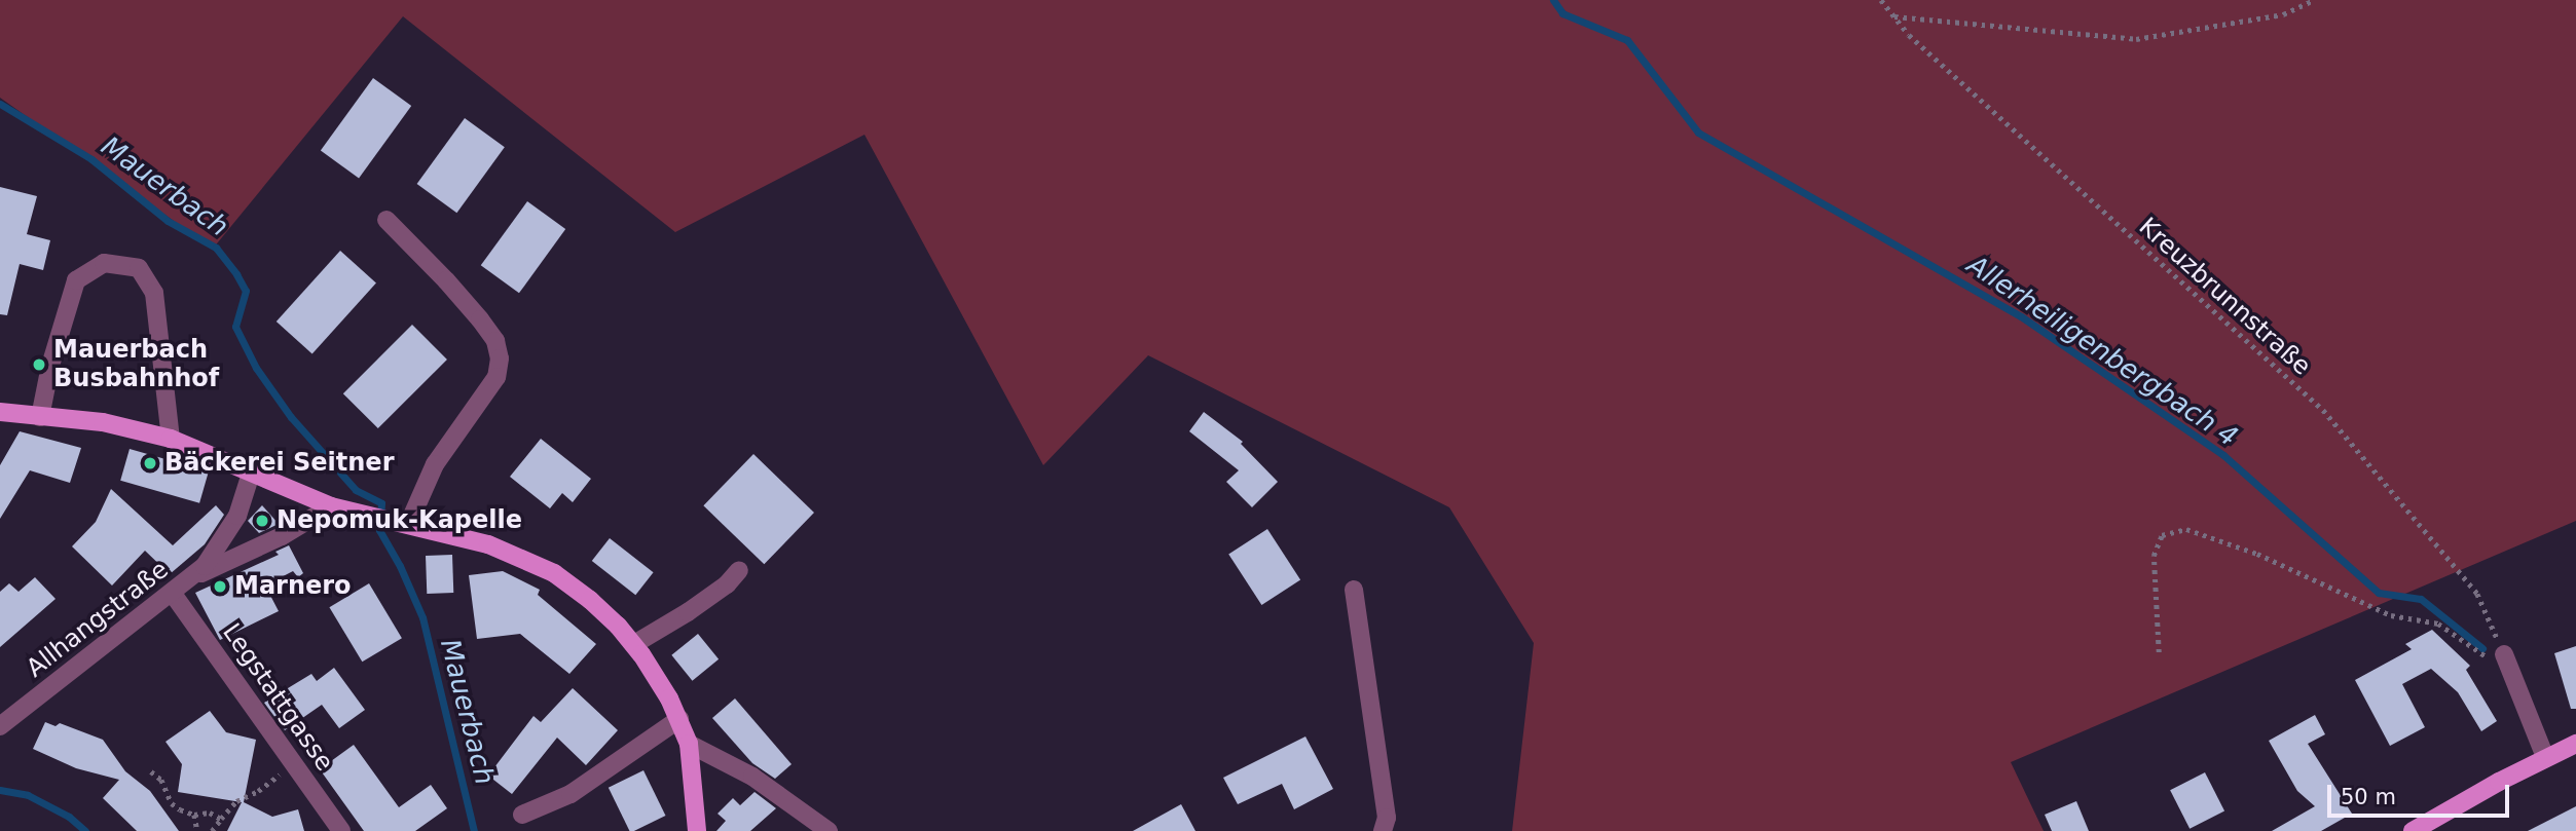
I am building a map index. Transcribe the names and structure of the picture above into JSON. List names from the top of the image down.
{
  "streets": {
    "street": ["Allhangstraße", "Legstattgasse"],
    "path": ["Kreuzbrunnstraße"]
  },
  "crossings": [
    ["Allhangstraße", "Legstattgasse"]
  ],
  "water": ["Mauerbach", "Allerheiligenbergbach 4"],
  "places": [
    "Mauerbach Busbahnhof",
    "Bäckerei Seitner",
    "Nepomuk-Kapelle",
    "Marnero"
  ],
  "scale_bar": "50 m"
}
